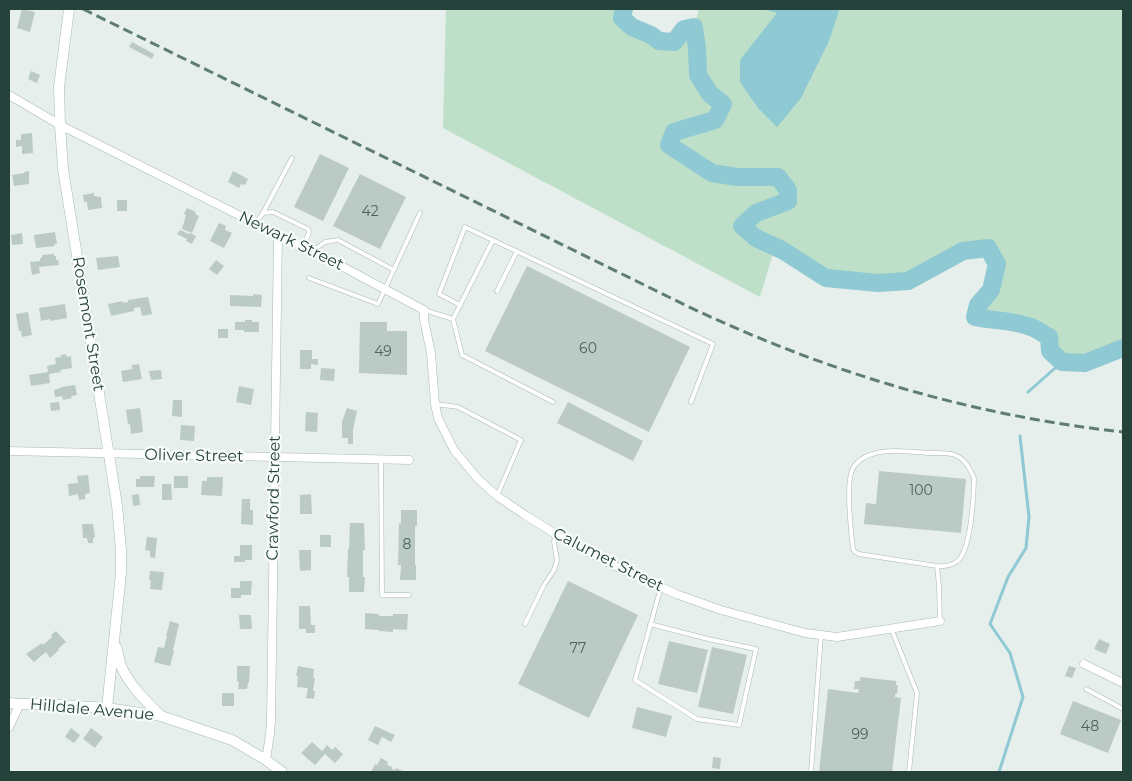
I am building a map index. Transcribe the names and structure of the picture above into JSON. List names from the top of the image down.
{
  "streets": {
    "main road": ["Rosemont Street", "Hilldale Avenue"],
    "street": [
      "Newark Street",
      "Oliver Street",
      "Crawford Street",
      "Calumet Street"
    ]
  },
  "crossings": [
    ["Newark Street", "Rosemont Street"],
    ["Newark Street", "Crawford Street"],
    ["Rosemont Street", "Oliver Street"],
    ["Rosemont Street", "Hilldale Avenue"],
    ["Oliver Street", "Crawford Street"],
    ["Crawford Street", "Hilldale Avenue"]
  ],
  "house_numbers": [
    "42",
    "60",
    "49",
    "100",
    "8",
    "77",
    "48",
    "99"
  ]
}
